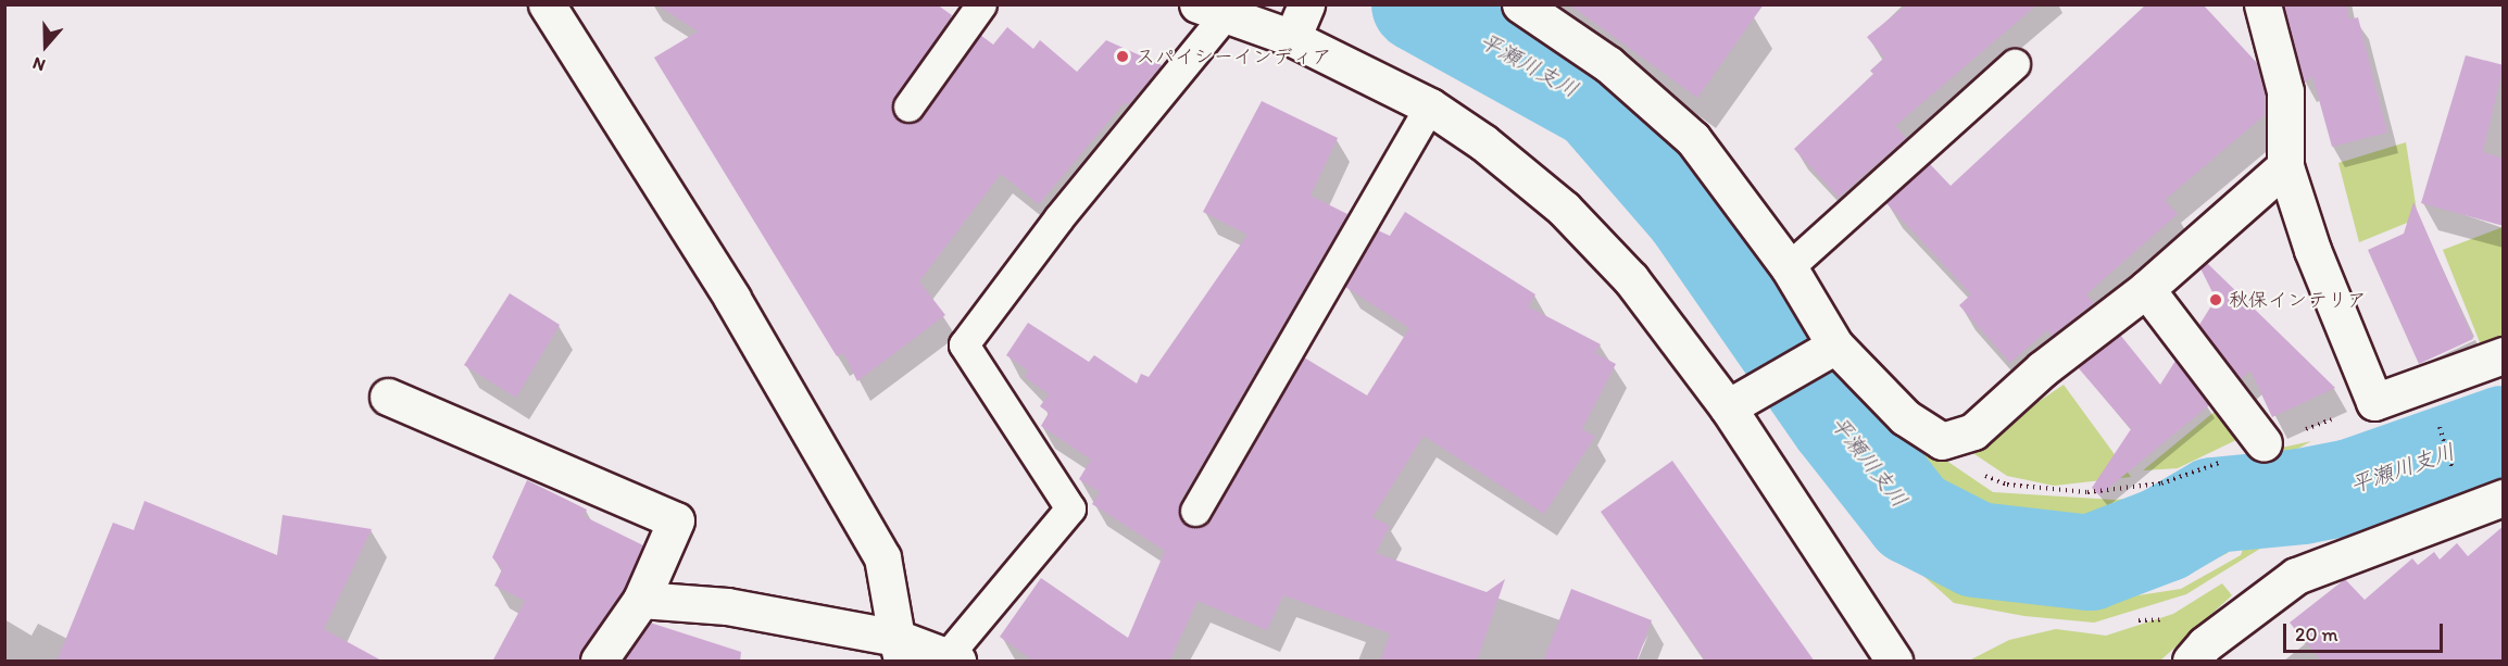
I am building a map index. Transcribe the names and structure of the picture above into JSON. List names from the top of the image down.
{
  "water": ["平瀬川支川"],
  "places": ["スパイシーインディア", "秋保インテリア"],
  "scale_bar": "20 m",
  "north": "bottom"
}
